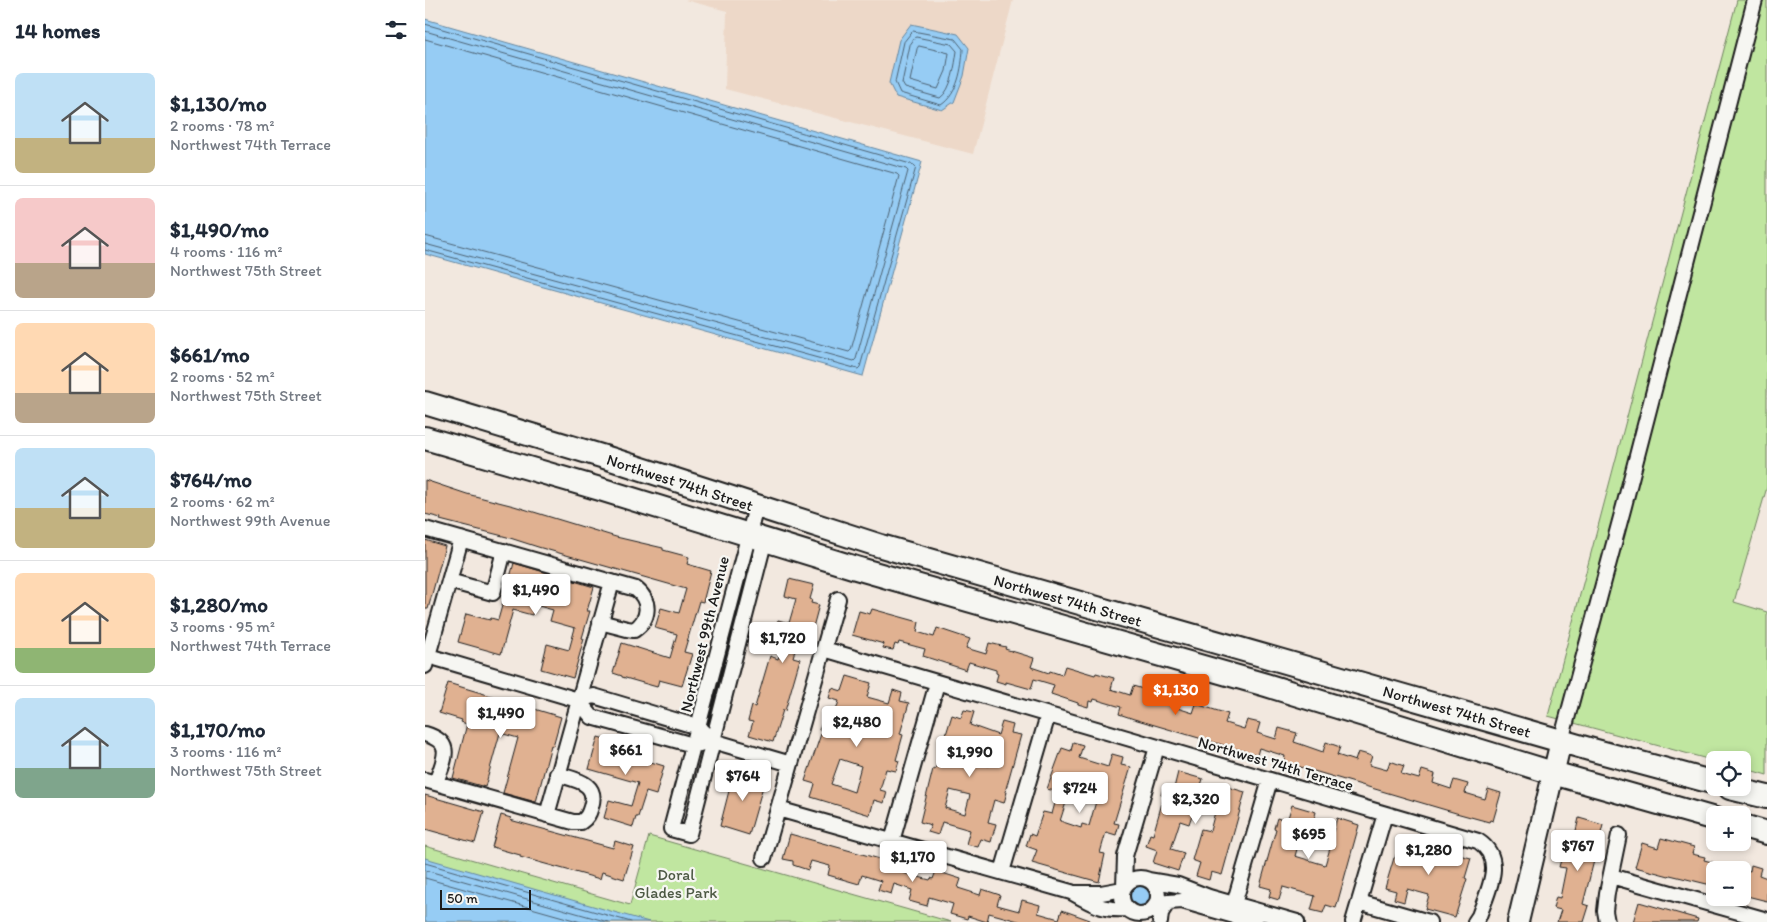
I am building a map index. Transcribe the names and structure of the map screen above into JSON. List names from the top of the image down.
{
  "streets": {
    "main road": ["Northwest 74th Street"],
    "street": ["Northwest 99th Avenue", "Northwest 74th Terrace"]
  },
  "crossings": [
    ["Northwest 74th Street", "Northwest 99th Avenue"]
  ],
  "parks": ["Doral Glades Park"],
  "scale_bar": "50 m",
  "page": {
    "heading": "14 homes",
    "list": [
      {
        "name": "$1,130/mo",
        "note": "2 rooms · 78 m² · Northwest 74th Terrace"
      },
      {
        "name": "$1,490/mo",
        "note": "4 rooms · 116 m² · Northwest 75th Street"
      },
      {
        "name": "$661/mo",
        "note": "2 rooms · 52 m² · Northwest 75th Street"
      },
      {
        "name": "$764/mo",
        "note": "2 rooms · 62 m² · Northwest 99th Avenue"
      },
      {
        "name": "$1,280/mo",
        "note": "3 rooms · 95 m² · Northwest 74th Terrace"
      },
      {
        "name": "$1,170/mo",
        "note": "3 rooms · 116 m² · Northwest 75th Street"
      }
    ],
    "price": [
      "$1,490",
      "$1,720",
      "$1,130",
      "$1,490",
      "$2,480",
      "$661",
      "$1,990",
      "$764",
      "$724",
      "$2,320",
      "$695",
      "$767",
      "$1,280",
      "$1,170"
    ],
    "map_buttons": ["+", "−"],
    "scale": "50 m"
  }
}
